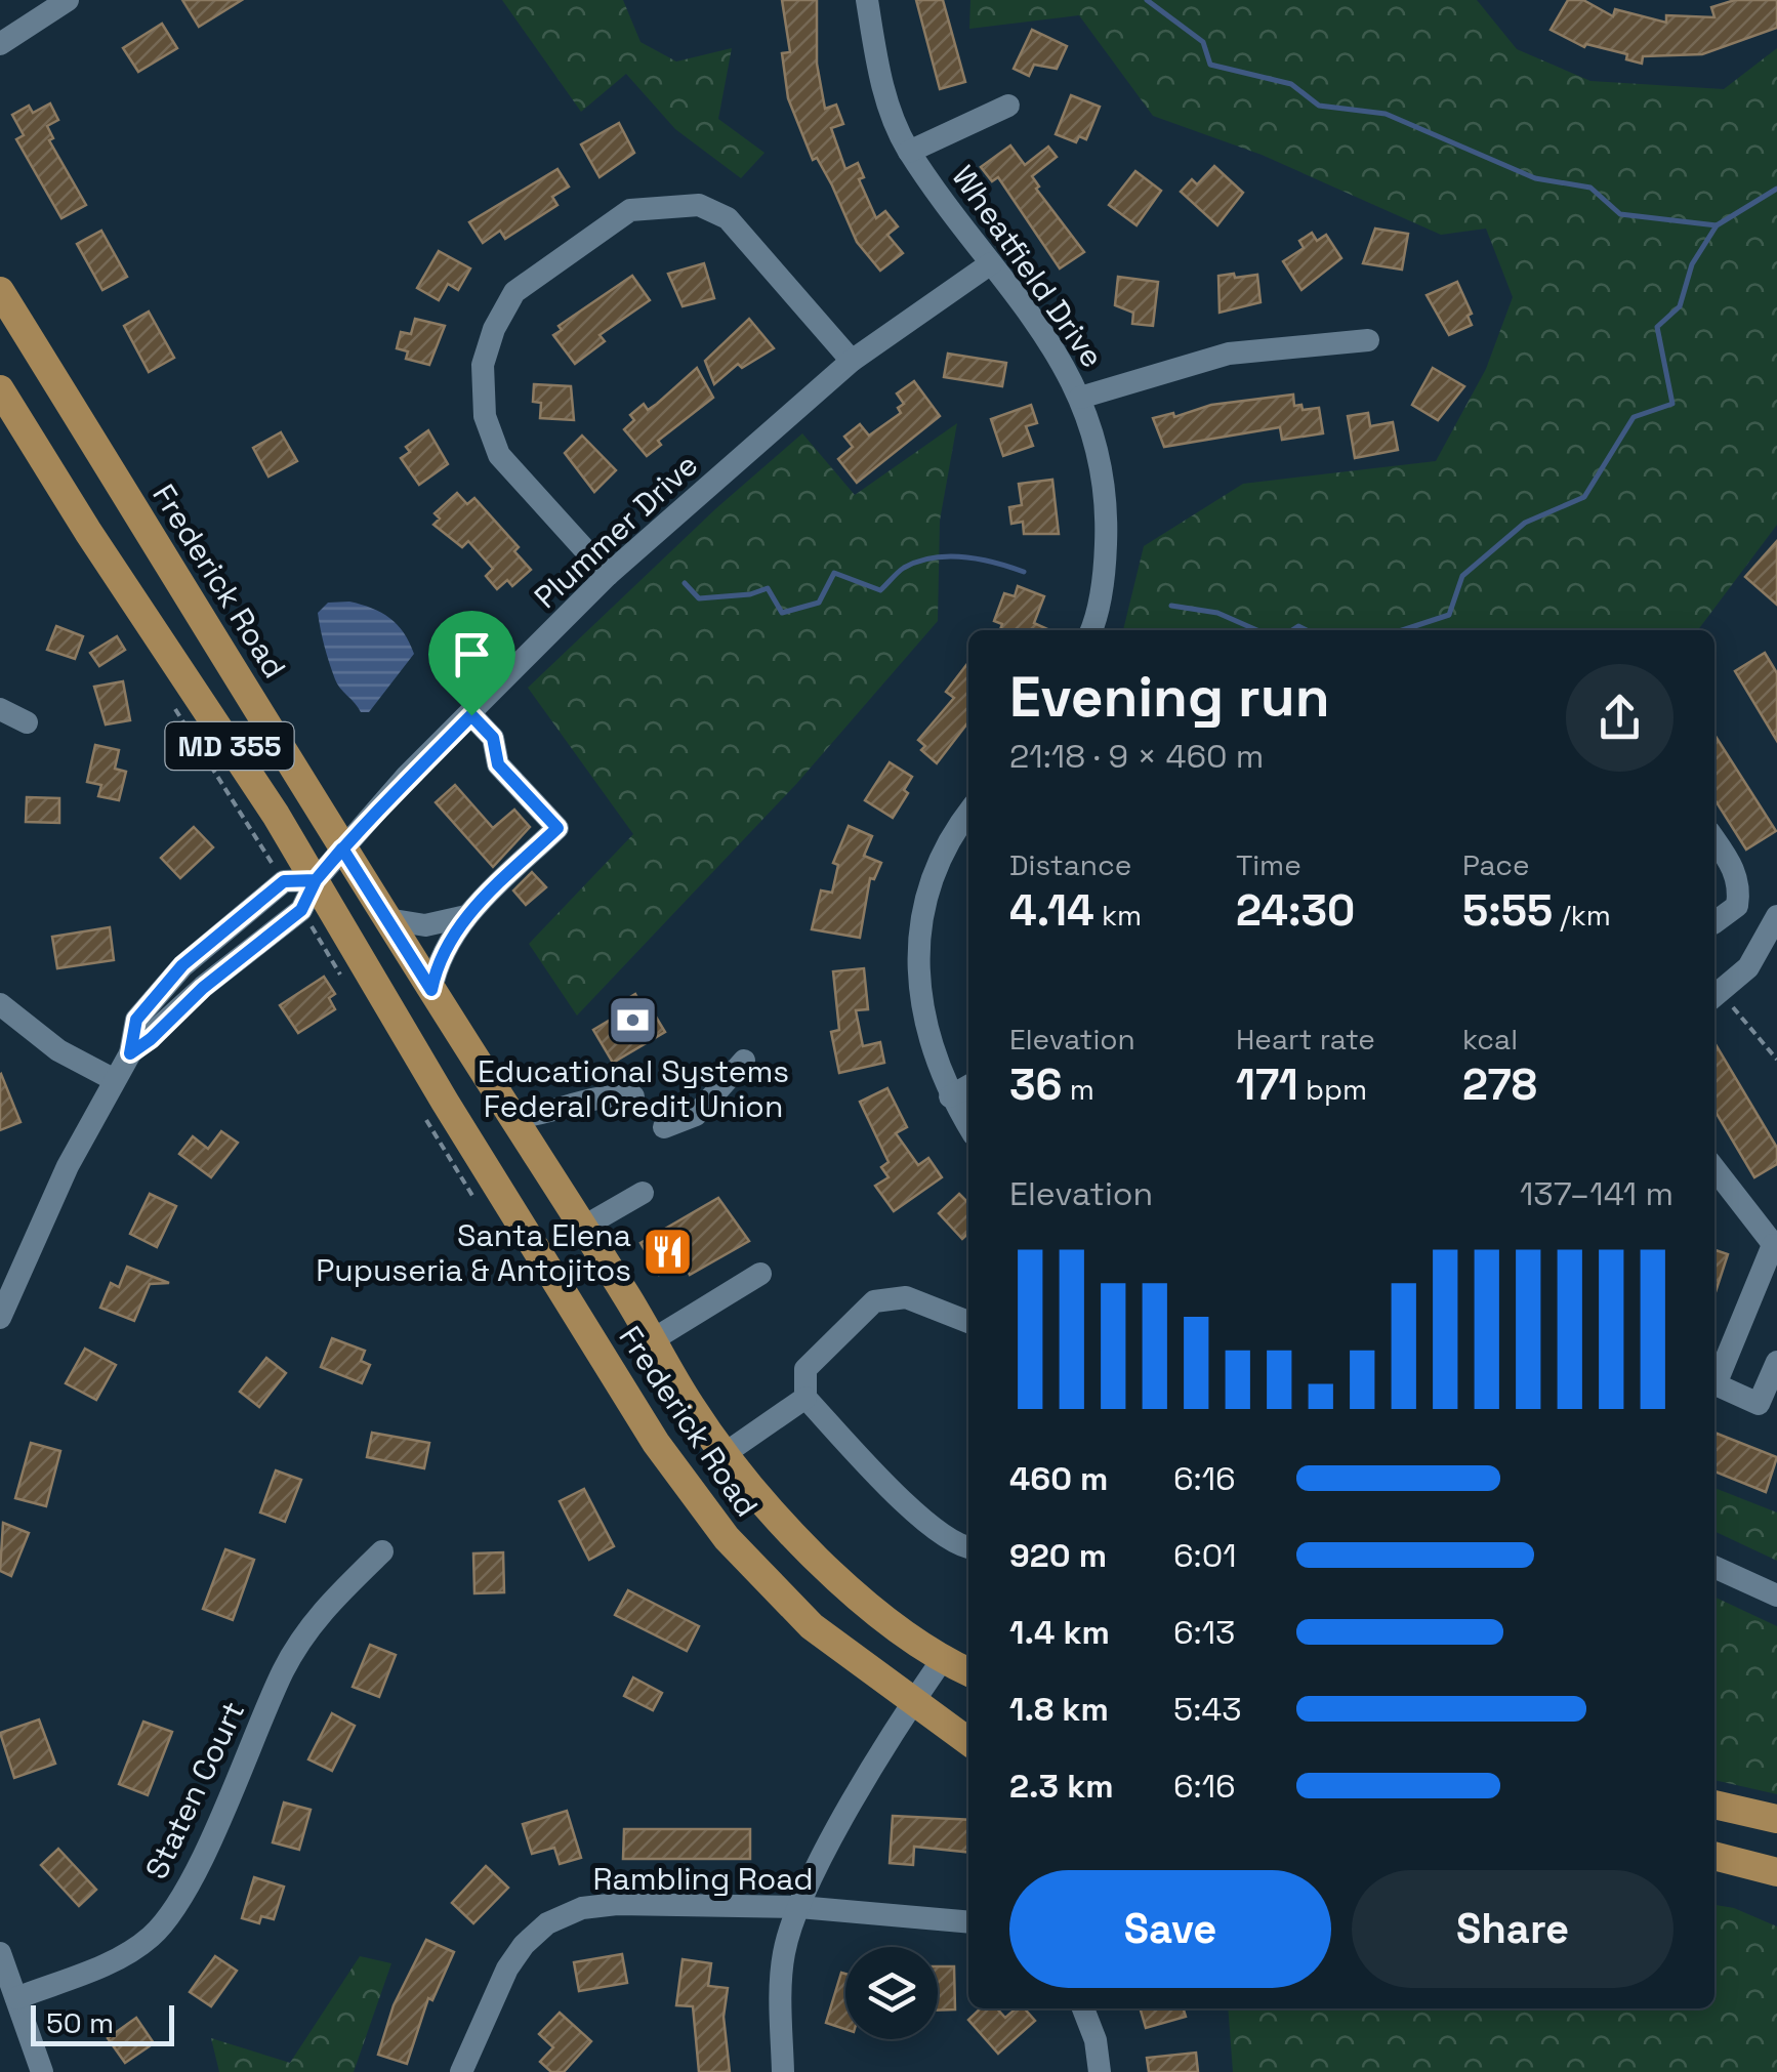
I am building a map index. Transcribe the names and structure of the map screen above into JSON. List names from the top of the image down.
{
  "streets": {
    "main road": ["Frederick Road", "MD 355"],
    "street": [
      "Wheatfield Drive",
      "Plummer Drive",
      "Staten Court",
      "Rambling Road"
    ]
  },
  "crossings": [
    ["Wheatfield Drive", "Plummer Drive"],
    ["Plummer Drive", "Frederick Road"]
  ],
  "places": {
    "bank": ["Educational Systems Federal Credit Union"],
    "restaurant": ["Santa Elena Pupuseria & Antojitos"]
  },
  "scale_bar": "50 m",
  "page": {
    "heading": ["Evening run", "21:18 · 9 × 460 m"],
    "stats": [
      ["Distance", "4.14 km"],
      ["Time", "24:30"],
      ["Pace", "5:55 /km"],
      ["Elevation", "36 m"],
      ["Heart rate", "171 bpm"],
      ["kcal", "278"]
    ],
    "chart": ["Elevation", "137–141 m"],
    "list": [
      {
        "name": "460 m",
        "note": "6:16"
      },
      {
        "name": "920 m",
        "note": "6:01"
      },
      {
        "name": "1.4 km",
        "note": "6:13"
      },
      {
        "name": "1.8 km",
        "note": "5:43"
      },
      {
        "name": "2.3 km",
        "note": "6:16"
      }
    ],
    "buttons": ["Save", "Share"],
    "scale": "50 m"
  }
}
